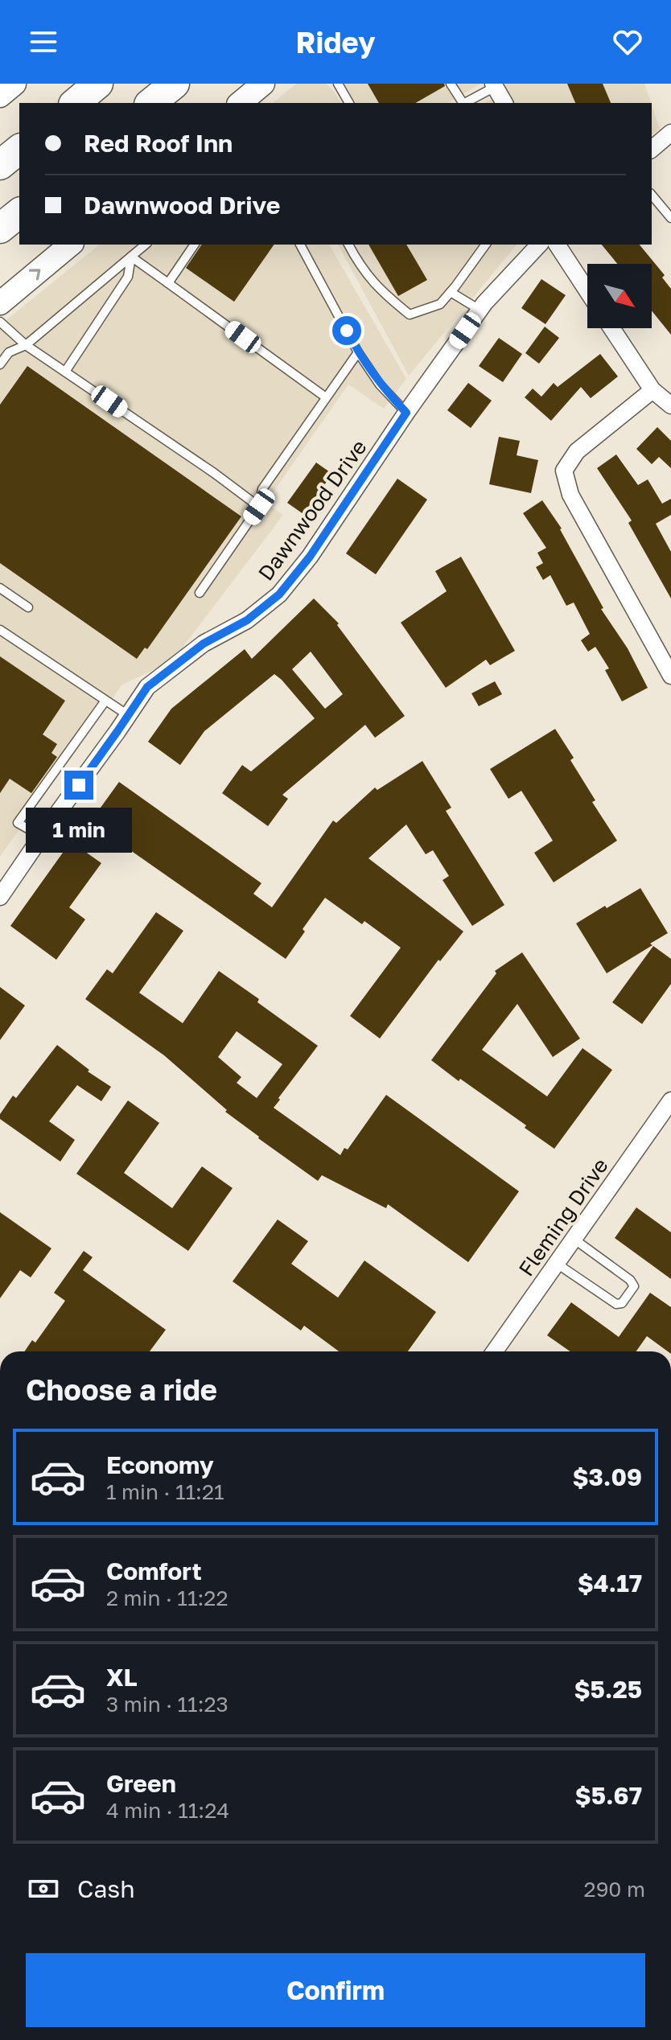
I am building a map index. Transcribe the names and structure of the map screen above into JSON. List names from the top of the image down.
{
  "streets": {
    "street": ["Dawnwood Drive", "Fleming Drive"]
  },
  "north": "bottom right",
  "page": {
    "header": "Ridey",
    "banner": ["Red Roof Inn", "Dawnwood Drive"],
    "bubble": "1 min",
    "heading": "Choose a ride",
    "list": [
      {
        "name": "Economy",
        "note": "1 min · 11:21",
        "value": "$3.09"
      },
      {
        "name": "Comfort",
        "note": "2 min · 11:22",
        "value": "$4.17"
      },
      {
        "name": "XL",
        "note": "3 min · 11:23",
        "value": "$5.25"
      },
      {
        "name": "Green",
        "note": "4 min · 11:24",
        "value": "$5.67"
      }
    ],
    "pay": ["Cash", "290 m"],
    "buttons": "Confirm"
  }
}
